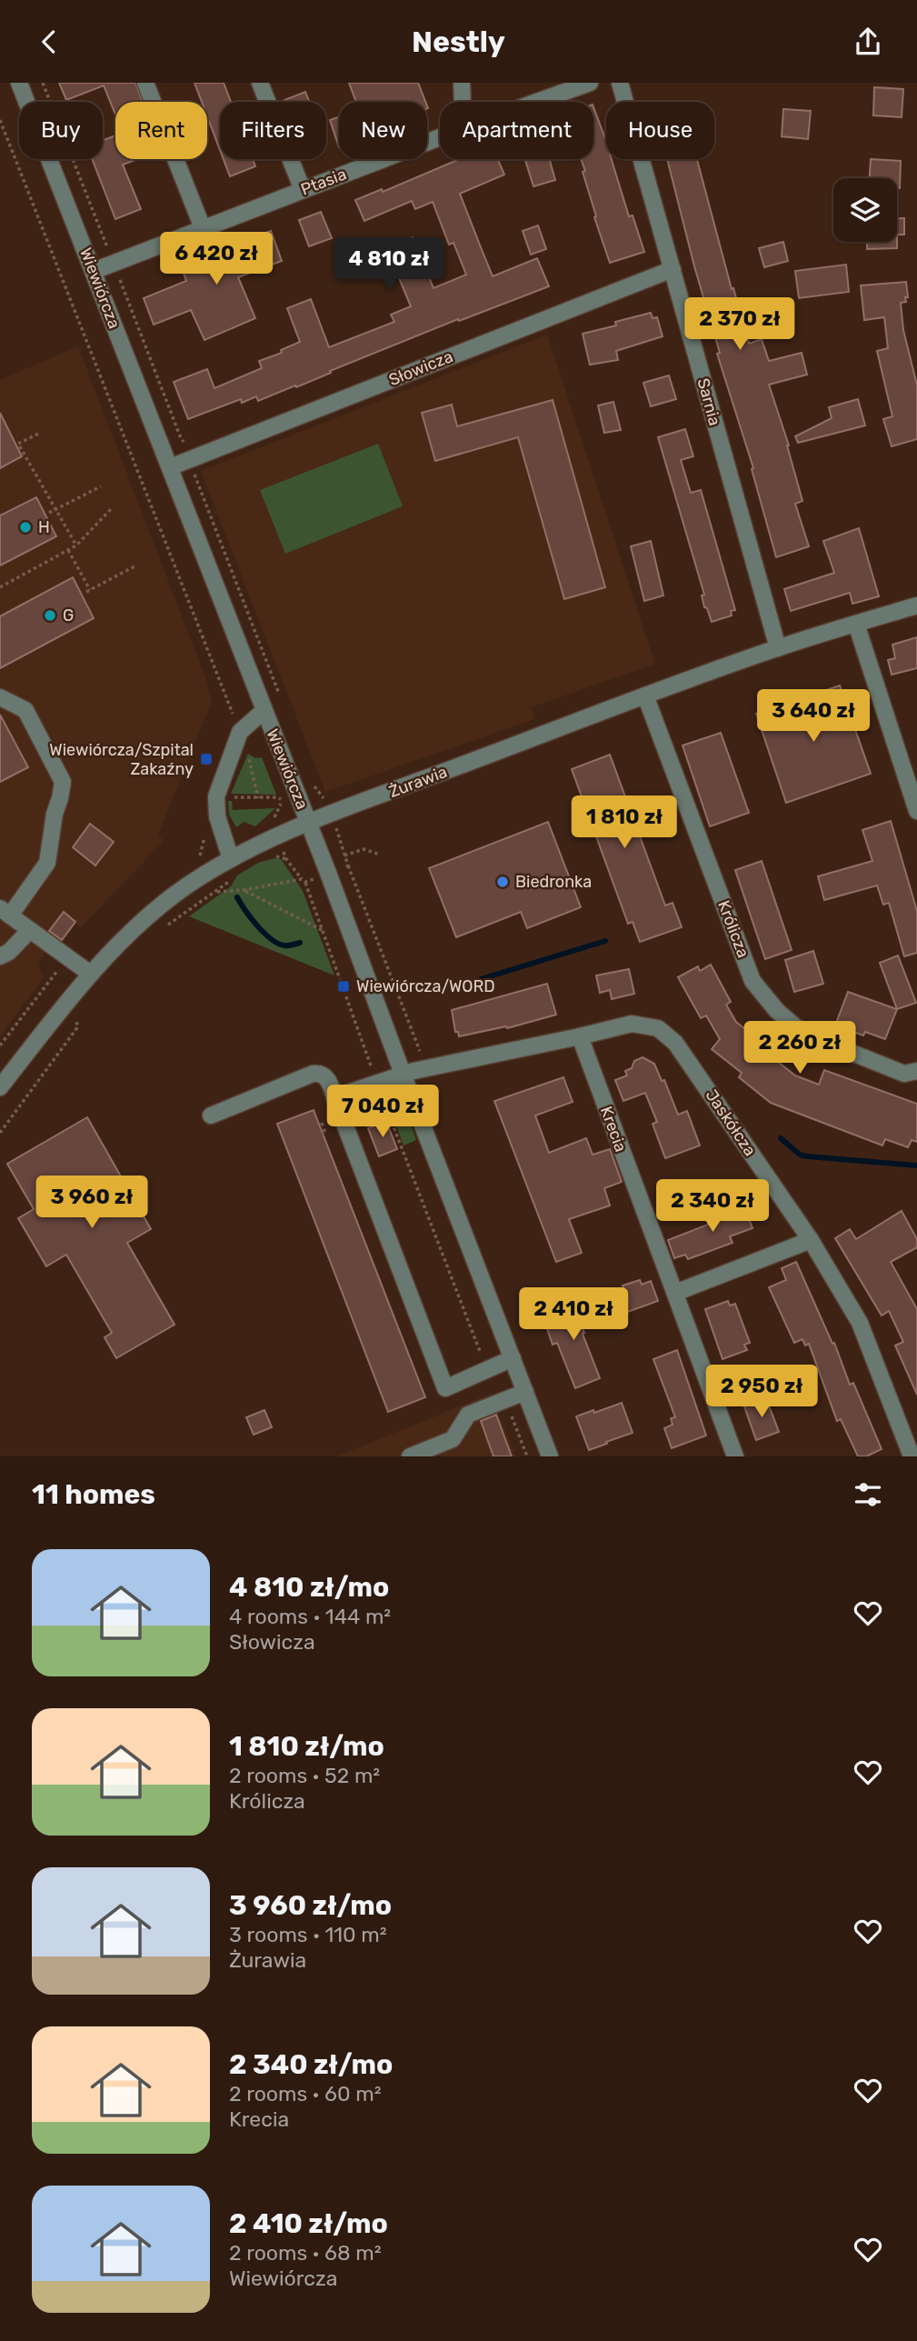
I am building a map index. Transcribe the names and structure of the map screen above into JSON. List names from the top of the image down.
{
  "streets": {
    "street": [
      "Ptasia",
      "Wiewiórcza",
      "Słowicza",
      "Sarnia",
      "Żurawia",
      "Królicza",
      "Jaskółcza",
      "Krecia"
    ]
  },
  "crossings": [
    ["Ptasia", "Wiewiórcza"],
    ["Wiewiórcza", "Słowicza"],
    ["Wiewiórcza", "Żurawia"],
    ["Wiewiórcza", "Jaskółcza"],
    ["Słowicza", "Sarnia"],
    ["Sarnia", "Żurawia"],
    ["Żurawia", "Królicza"],
    ["Jaskółcza", "Krecia"]
  ],
  "places": {
    "other": ["H", "G", "Biedronka"],
    "transit": ["Wiewiórcza/Szpital Zakaźny", "Wiewiórcza/WORD"]
  },
  "page": {
    "header": "Nestly",
    "chip": [
      "Buy",
      "Rent",
      "Filters",
      "New",
      "Apartment",
      "House"
    ],
    "price": [
      "6 420 zł",
      "4 810 zł",
      "2 370 zł",
      "3 640 zł",
      "1 810 zł",
      "2 260 zł",
      "7 040 zł",
      "3 960 zł",
      "2 340 zł",
      "2 410 zł",
      "2 950 zł"
    ],
    "heading": "11 homes",
    "list": [
      {
        "name": "4 810 zł/mo",
        "note": "4 rooms · 144 m² · Słowicza"
      },
      {
        "name": "1 810 zł/mo",
        "note": "2 rooms · 52 m² · Królicza"
      },
      {
        "name": "3 960 zł/mo",
        "note": "3 rooms · 110 m² · Żurawia"
      },
      {
        "name": "2 340 zł/mo",
        "note": "2 rooms · 60 m² · Krecia"
      },
      {
        "name": "2 410 zł/mo",
        "note": "2 rooms · 68 m² · Wiewiórcza"
      }
    ]
  }
}
